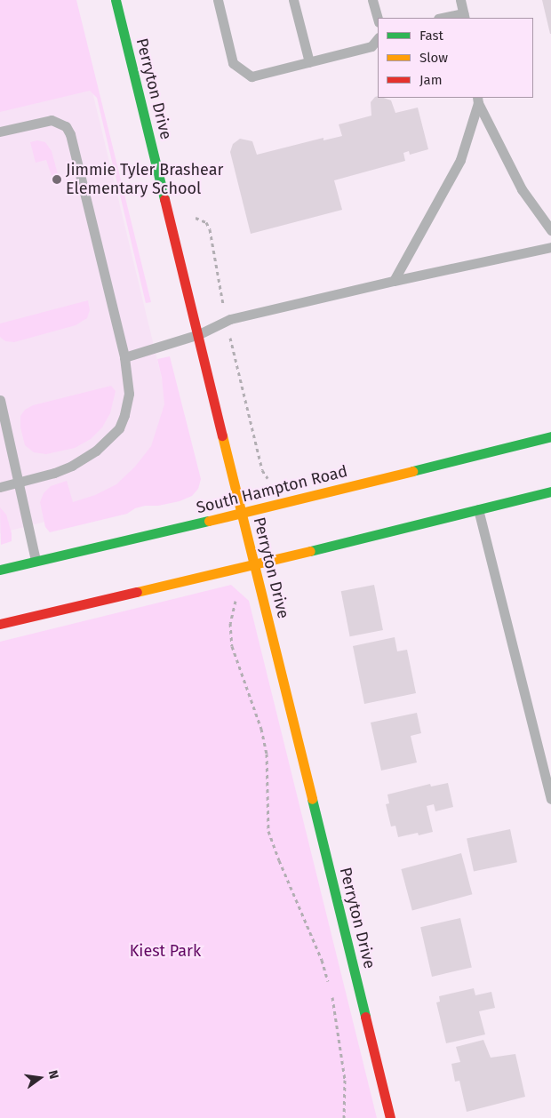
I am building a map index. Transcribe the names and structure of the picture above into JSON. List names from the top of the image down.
{
  "streets": {
    "street": ["Perryton Drive", "South Hampton Road"]
  },
  "crossings": [
    ["Perryton Drive", "South Hampton Road"]
  ],
  "parks": ["Kiest Park"],
  "places": ["Jimmie Tyler Brashear Elementary School"],
  "legend": ["Fast", "Slow", "Jam"],
  "north": "right"
}
